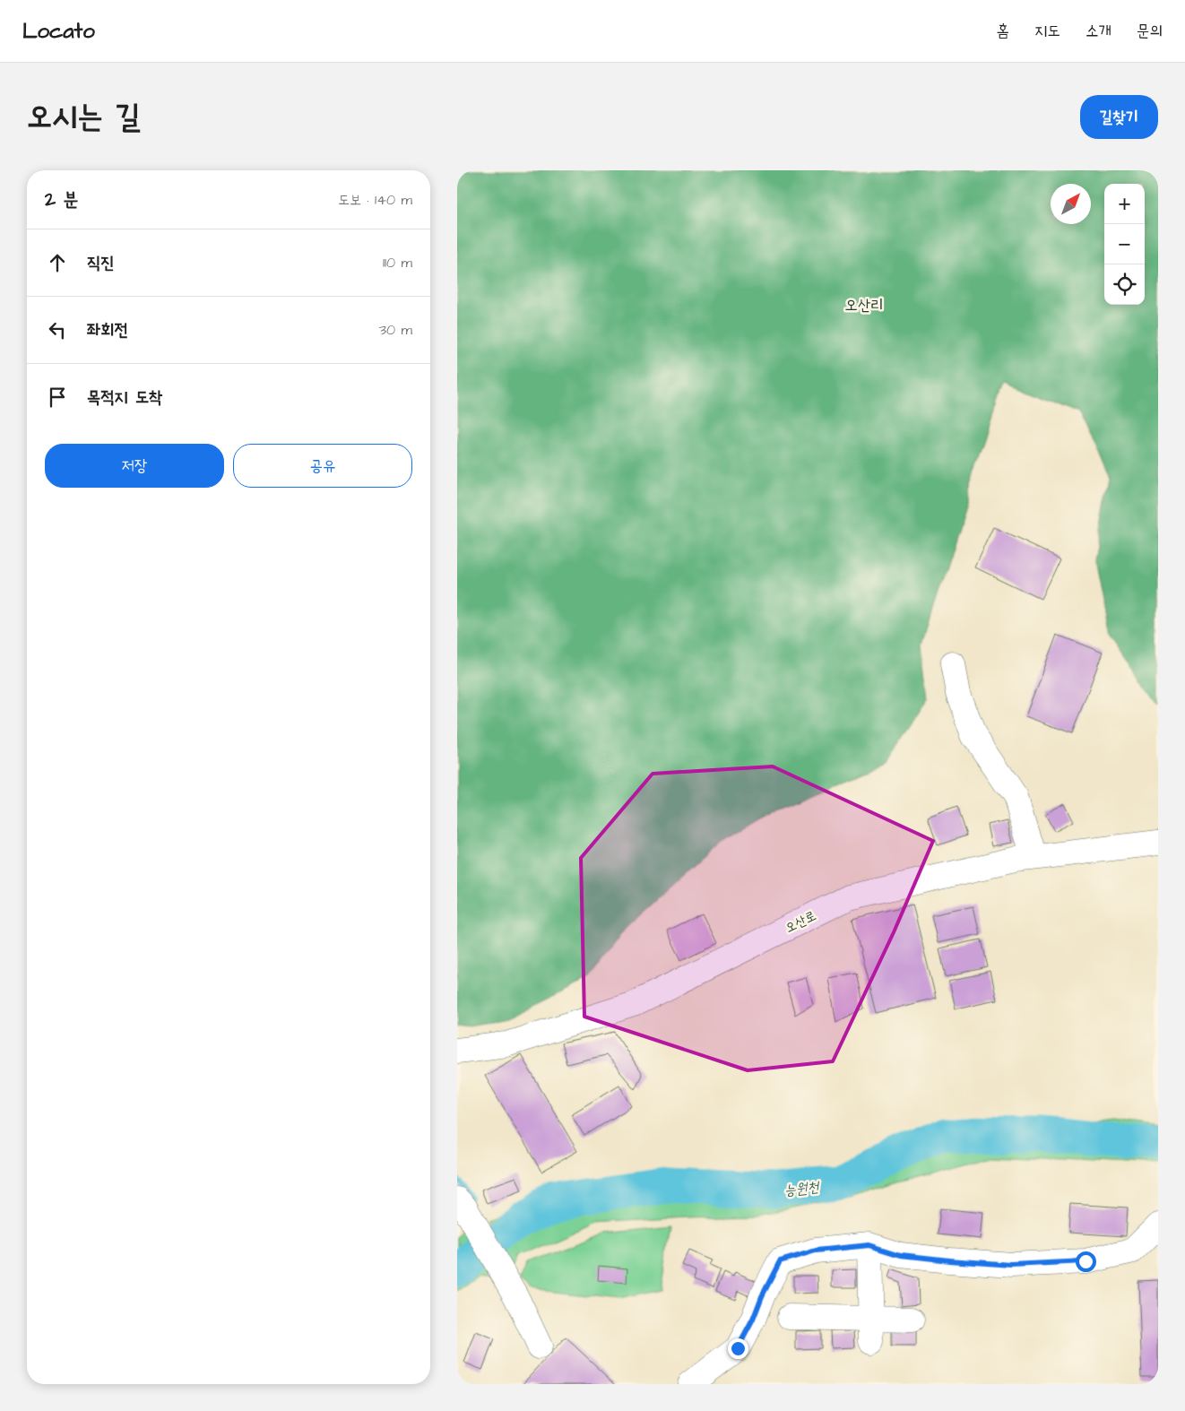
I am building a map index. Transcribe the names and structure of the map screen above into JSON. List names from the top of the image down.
{
  "streets": {
    "street": ["오산로"]
  },
  "districts": ["오산리"],
  "water": ["능원천"],
  "north": "top right",
  "page": {
    "header": "Locato",
    "nav": [
      "홈",
      "지도",
      "소개",
      "문의"
    ],
    "title": "오시는 길",
    "buttons": [
      "길찾기",
      ["저장", "공유"]
    ],
    "heading": ["2 분", "도보 · 140 m"],
    "map_buttons": ["+", "−"],
    "list": [
      ["직진", "110 m"],
      ["좌회전", "30 m"],
      "목적지 도착"
    ]
  }
}
